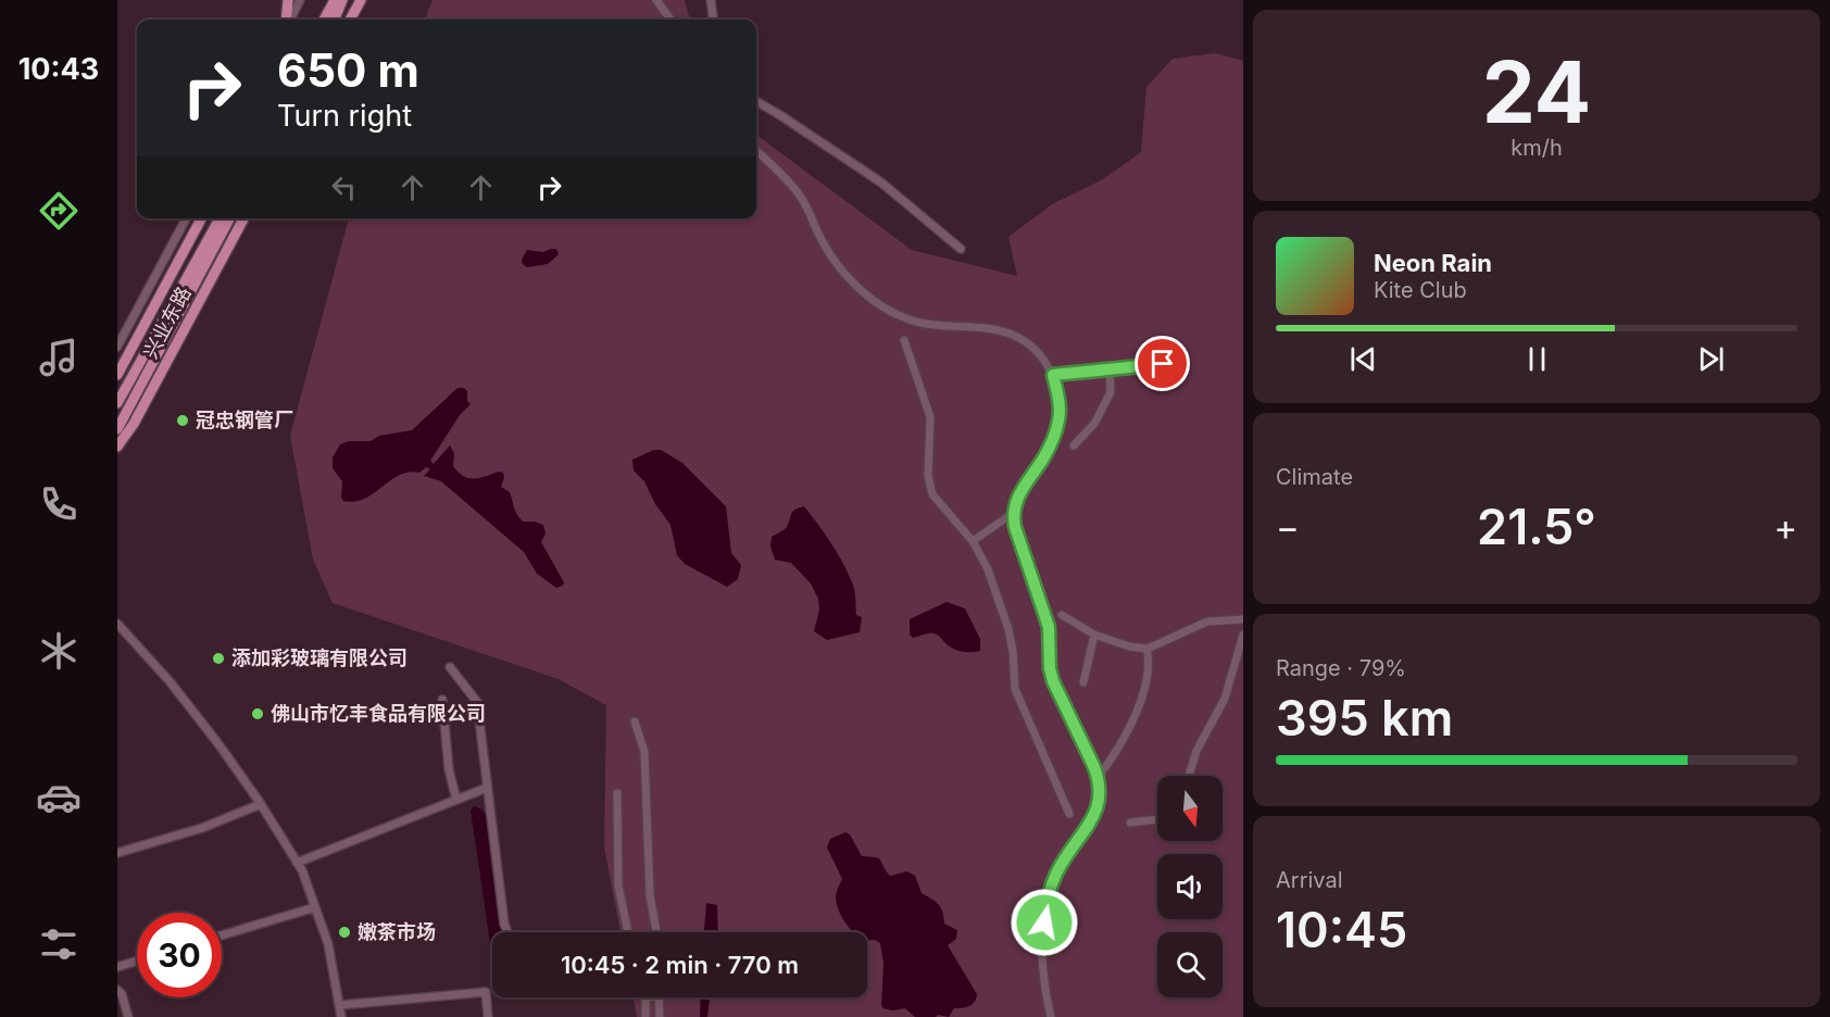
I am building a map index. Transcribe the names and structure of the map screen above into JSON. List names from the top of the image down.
{
  "streets": {
    "main road": ["兴业东路"]
  },
  "places": [
    "冠忠钢管厂",
    "添加彩玻璃有限公司",
    "佛山市忆丰食品有限公司",
    "嫩茶市场"
  ],
  "north": "bottom",
  "page": {
    "tabs": "10:43",
    "tile": [
      ["24", "km/h"],
      "Climate",
      ["Range · 79%", "395 km"],
      ["Arrival", "10:45"]
    ],
    "turn": ["650 m", "Turn right"],
    "song": ["Neon Rain", "Kite Club"],
    "heat": ["−", "21.5°", "+"],
    "limit": "30",
    "trip": "10:45 · 2 min · 770 m"
  }
}
